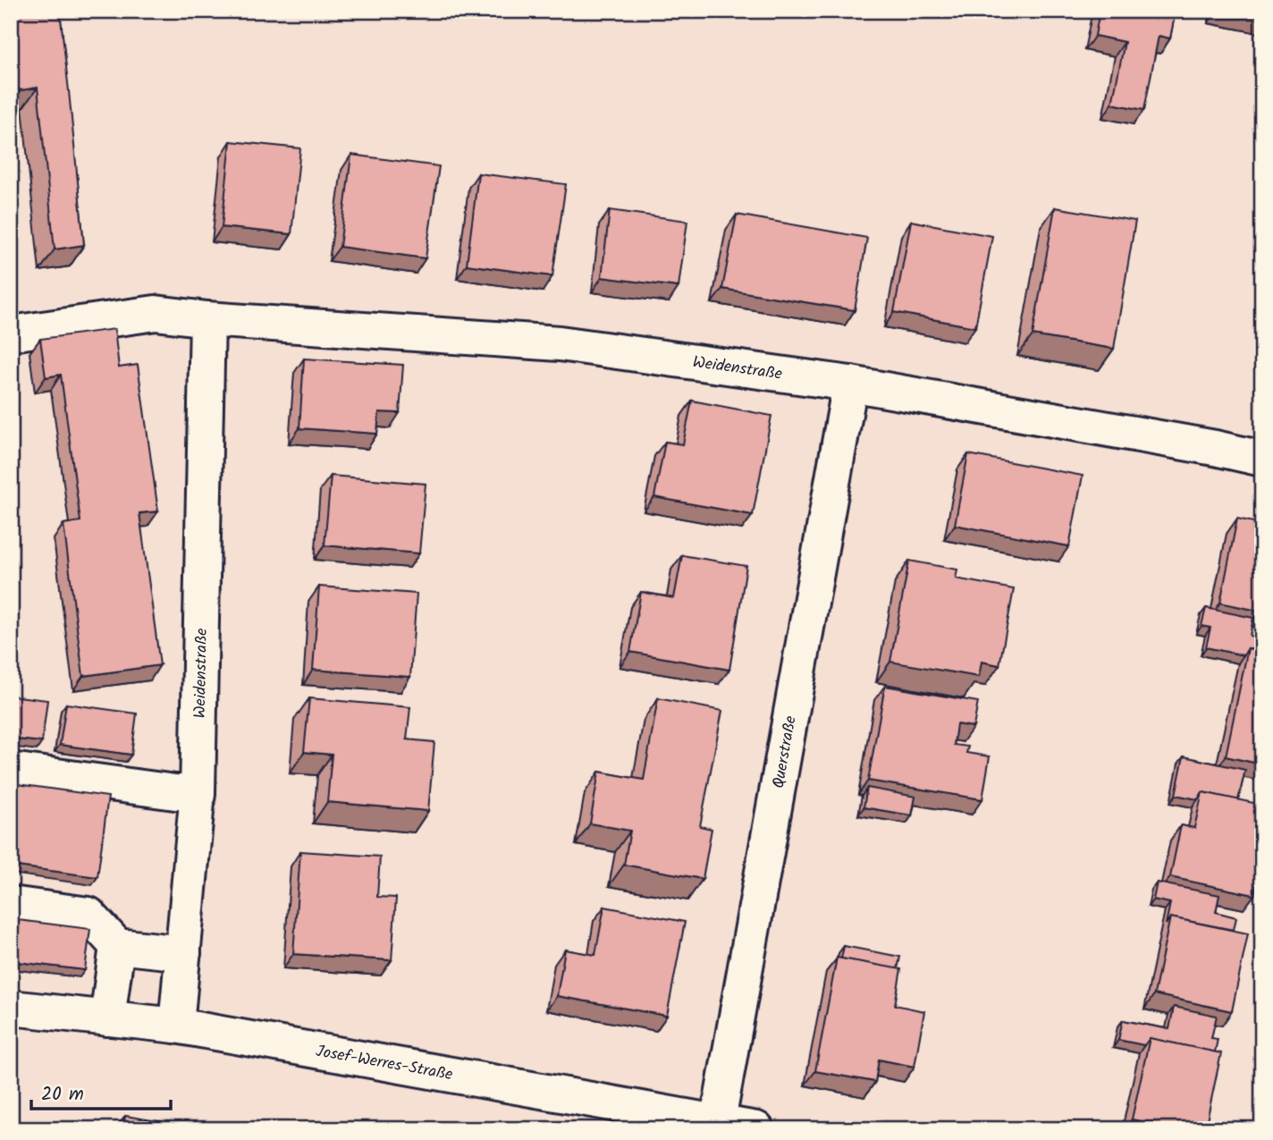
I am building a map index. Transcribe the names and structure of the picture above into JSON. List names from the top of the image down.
{
  "streets": {
    "street": ["Weidenstraße", "Querstraße", "Josef-Werres-Straße"]
  },
  "crossings": [
    ["Weidenstraße", "Querstraße"],
    ["Weidenstraße", "Josef-Werres-Straße"],
    ["Querstraße", "Josef-Werres-Straße"]
  ],
  "scale_bar": "20 m"
}
